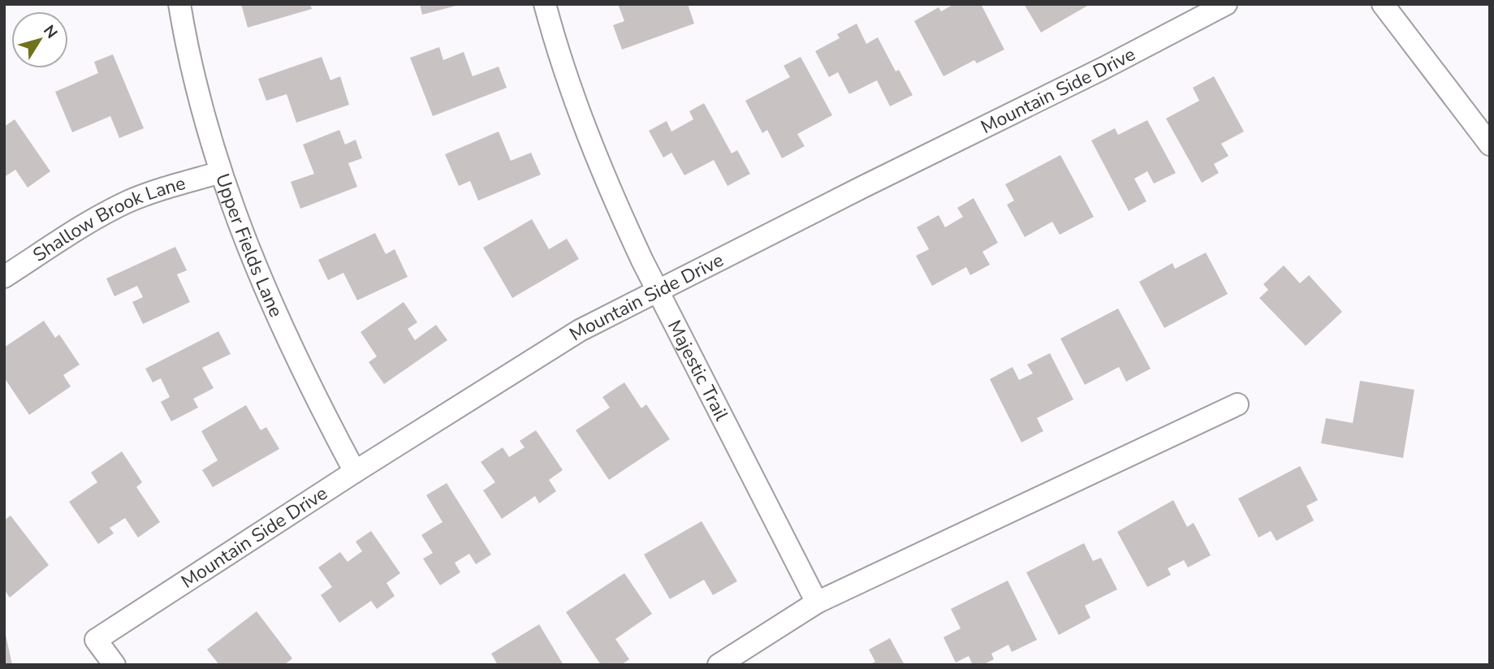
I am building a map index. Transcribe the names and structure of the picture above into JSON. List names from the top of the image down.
{
  "streets": {
    "street": [
      "Mountain Side Drive",
      "Shallow Brook Lane",
      "Upper Fields Lane",
      "Majestic Trail"
    ]
  },
  "crossings": [
    ["Mountain Side Drive", "Upper Fields Lane"],
    ["Mountain Side Drive", "Majestic Trail"],
    ["Shallow Brook Lane", "Upper Fields Lane"]
  ],
  "north": "top right"
}
